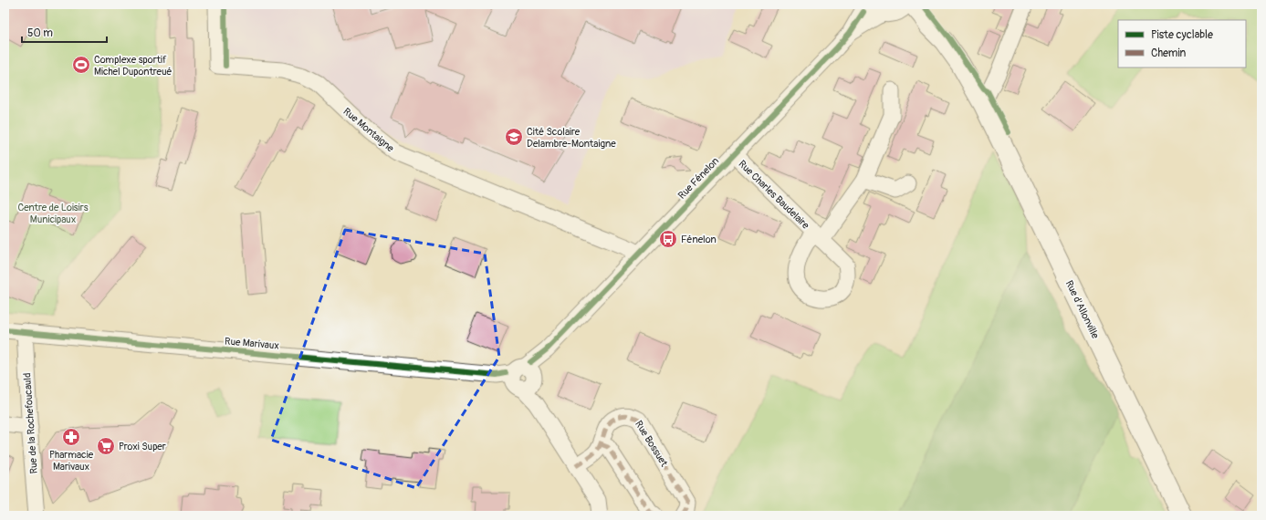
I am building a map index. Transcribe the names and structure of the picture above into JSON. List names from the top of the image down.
{
  "streets": {
    "main road": ["Rue d'Allonville"],
    "street": [
      "Rue Montaigne",
      "Rue Fénelon",
      "Rue Charles Baudelaire",
      "Rue Marivaux",
      "Rue de la Rochefoucauld",
      "Rue Bossuet"
    ]
  },
  "crossings": [
    ["Rue Montaigne", "Rue Fénelon"],
    ["Rue Fénelon", "Rue Charles Baudelaire"],
    ["Rue Fénelon", "Rue d'Allonville"],
    ["Rue Fénelon", "Rue Marivaux"],
    ["Rue Marivaux", "Rue de la Rochefoucauld"]
  ],
  "parks": ["Centre de Loisirs Municipaux"],
  "places": {
    "sports": ["Complexe sportif Michel Dupontreué"],
    "school or university": ["Cité Scolaire Delambre-Montaigne"],
    "bus stop": ["Fénelon"],
    "pharmacy": ["Pharmacie Marivaux"],
    "supermarket": ["Proxi Super"]
  },
  "legend": ["Piste cyclable", "Chemin"],
  "scale_bar": "50 m"
}
